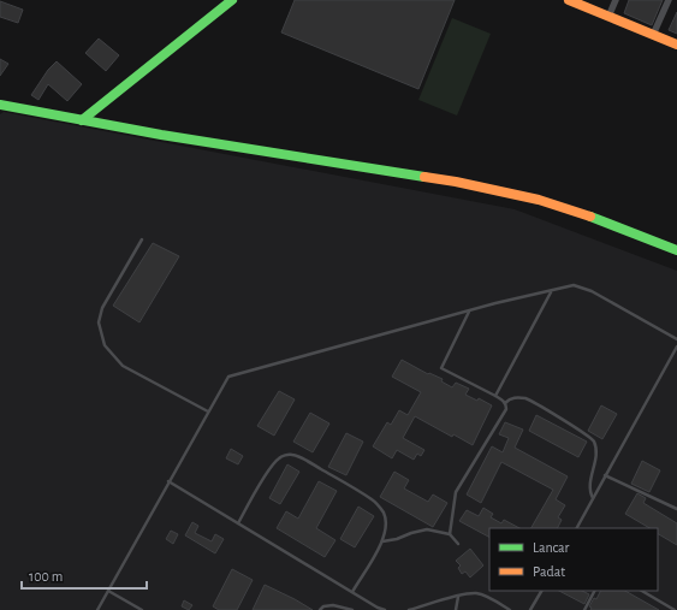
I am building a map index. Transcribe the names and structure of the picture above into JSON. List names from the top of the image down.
{
  "legend": ["Lancar", "Padat"],
  "scale_bar": "100 m"
}
